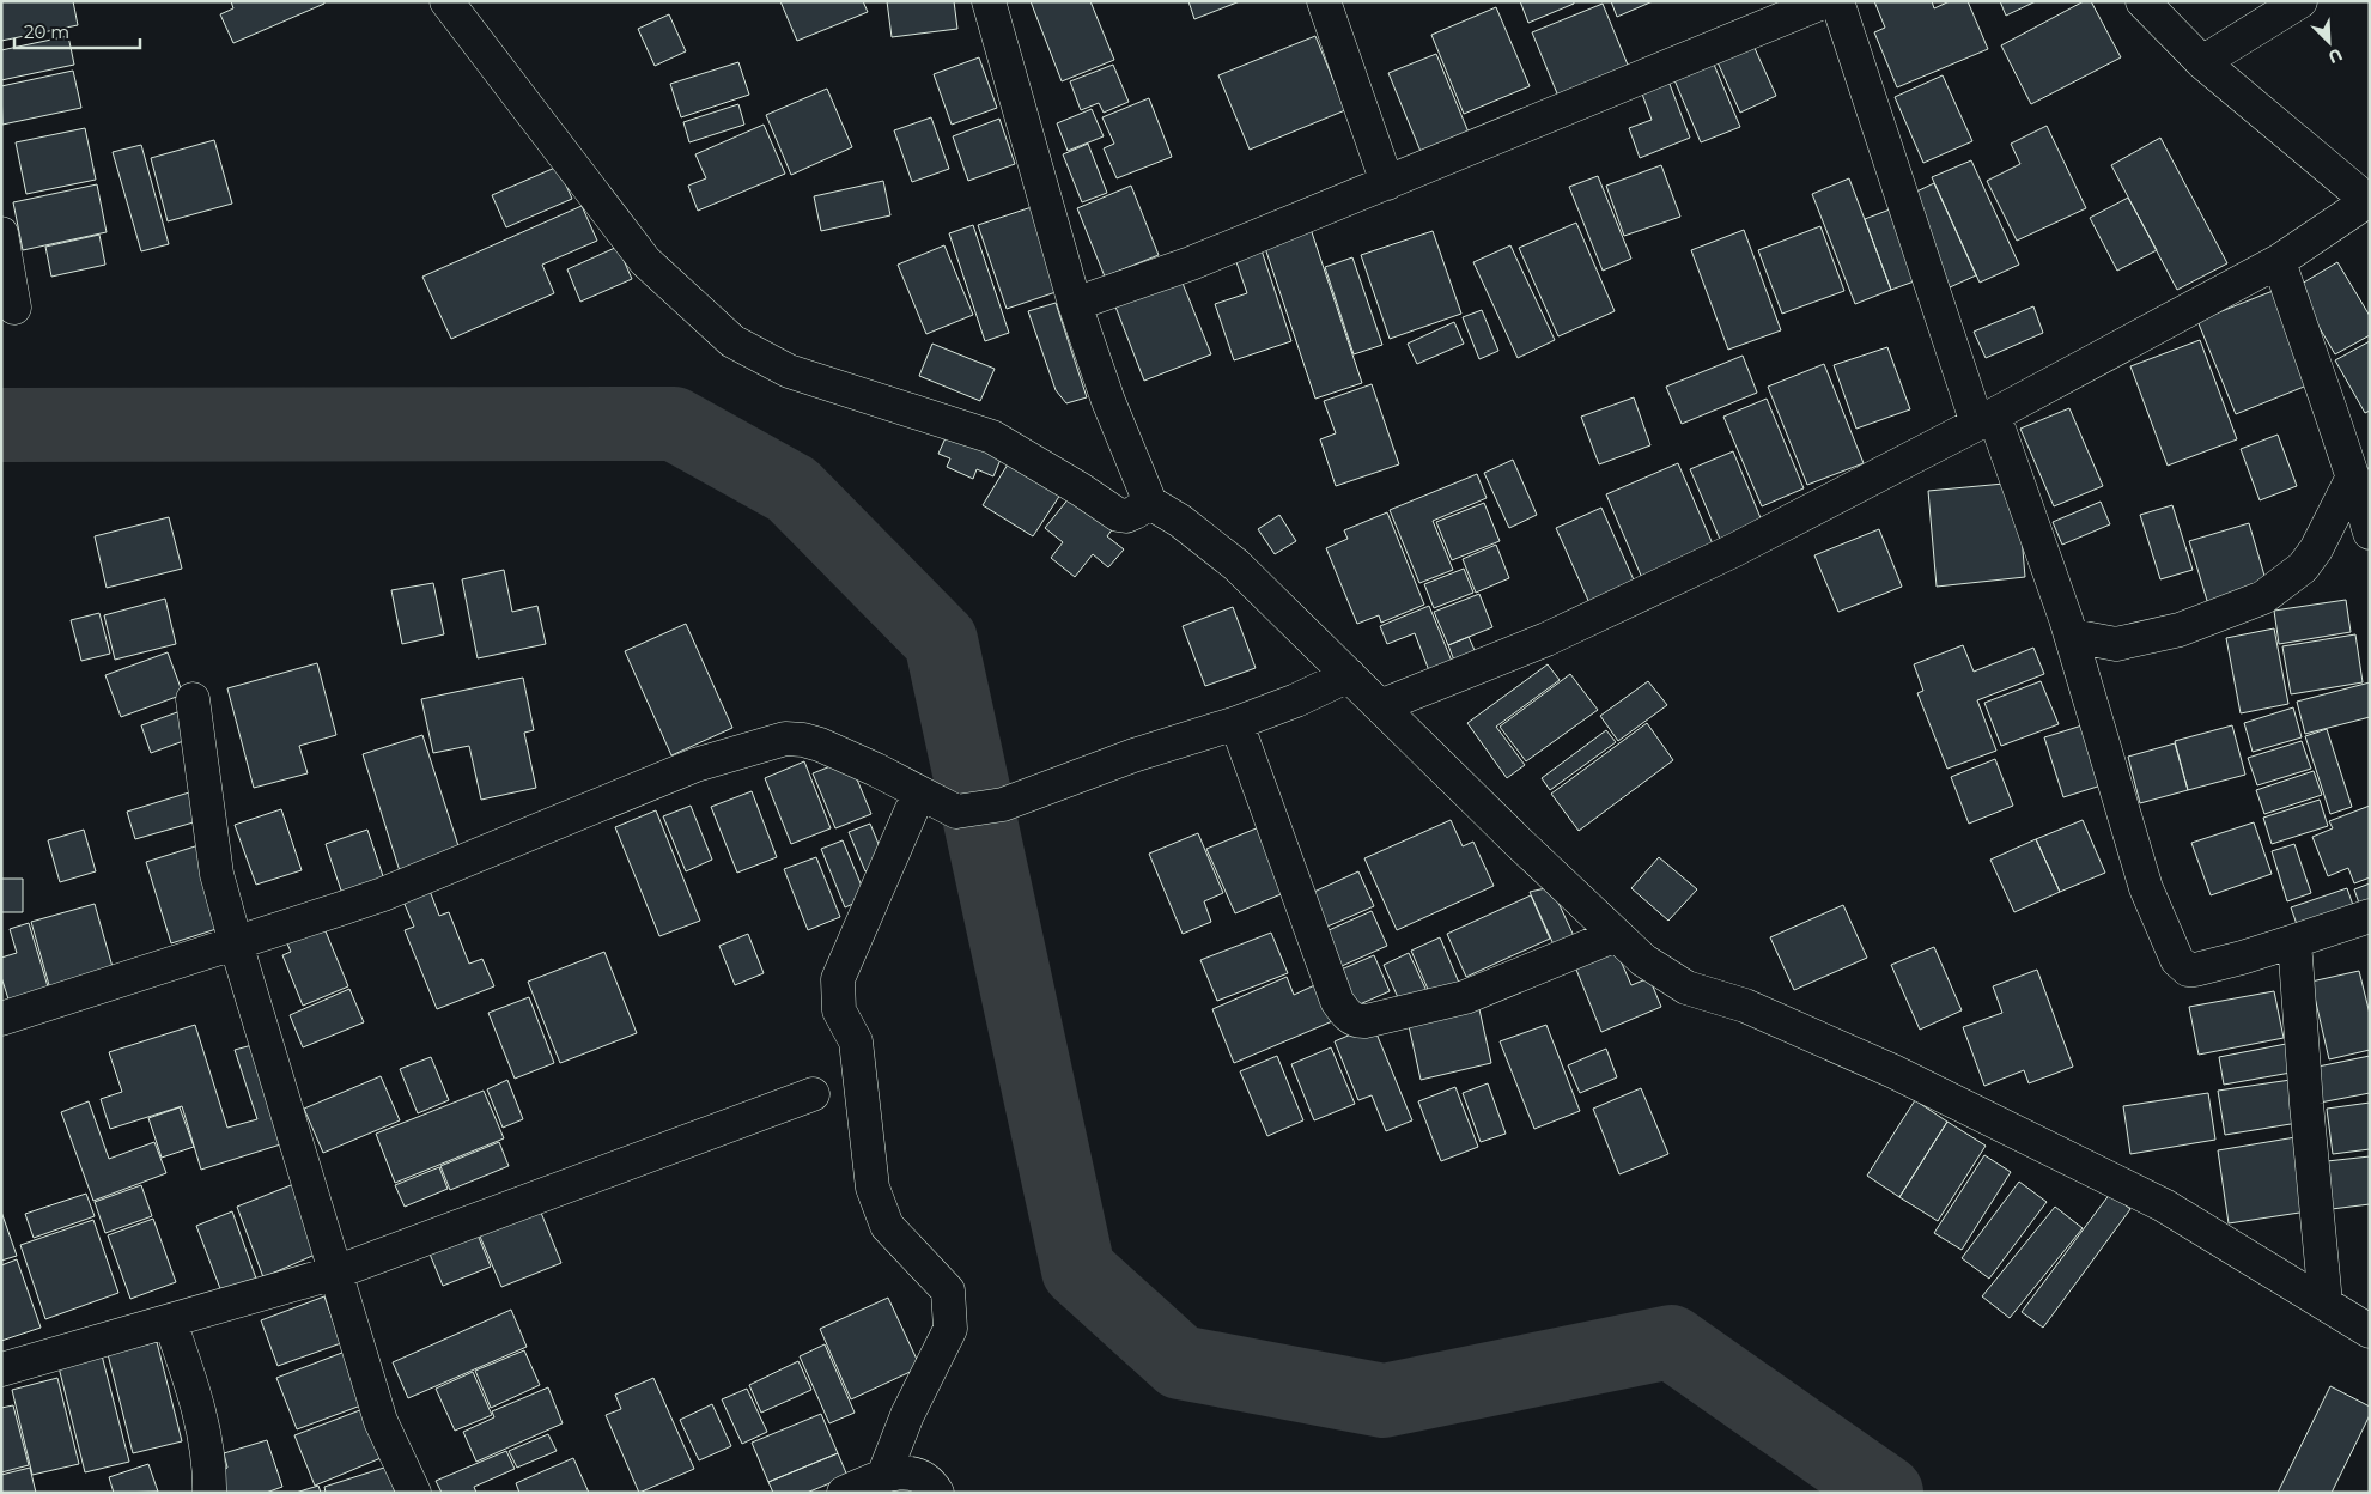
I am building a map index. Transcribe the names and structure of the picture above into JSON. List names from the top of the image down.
{
  "scale_bar": "20 m",
  "north": "bottom right"
}
